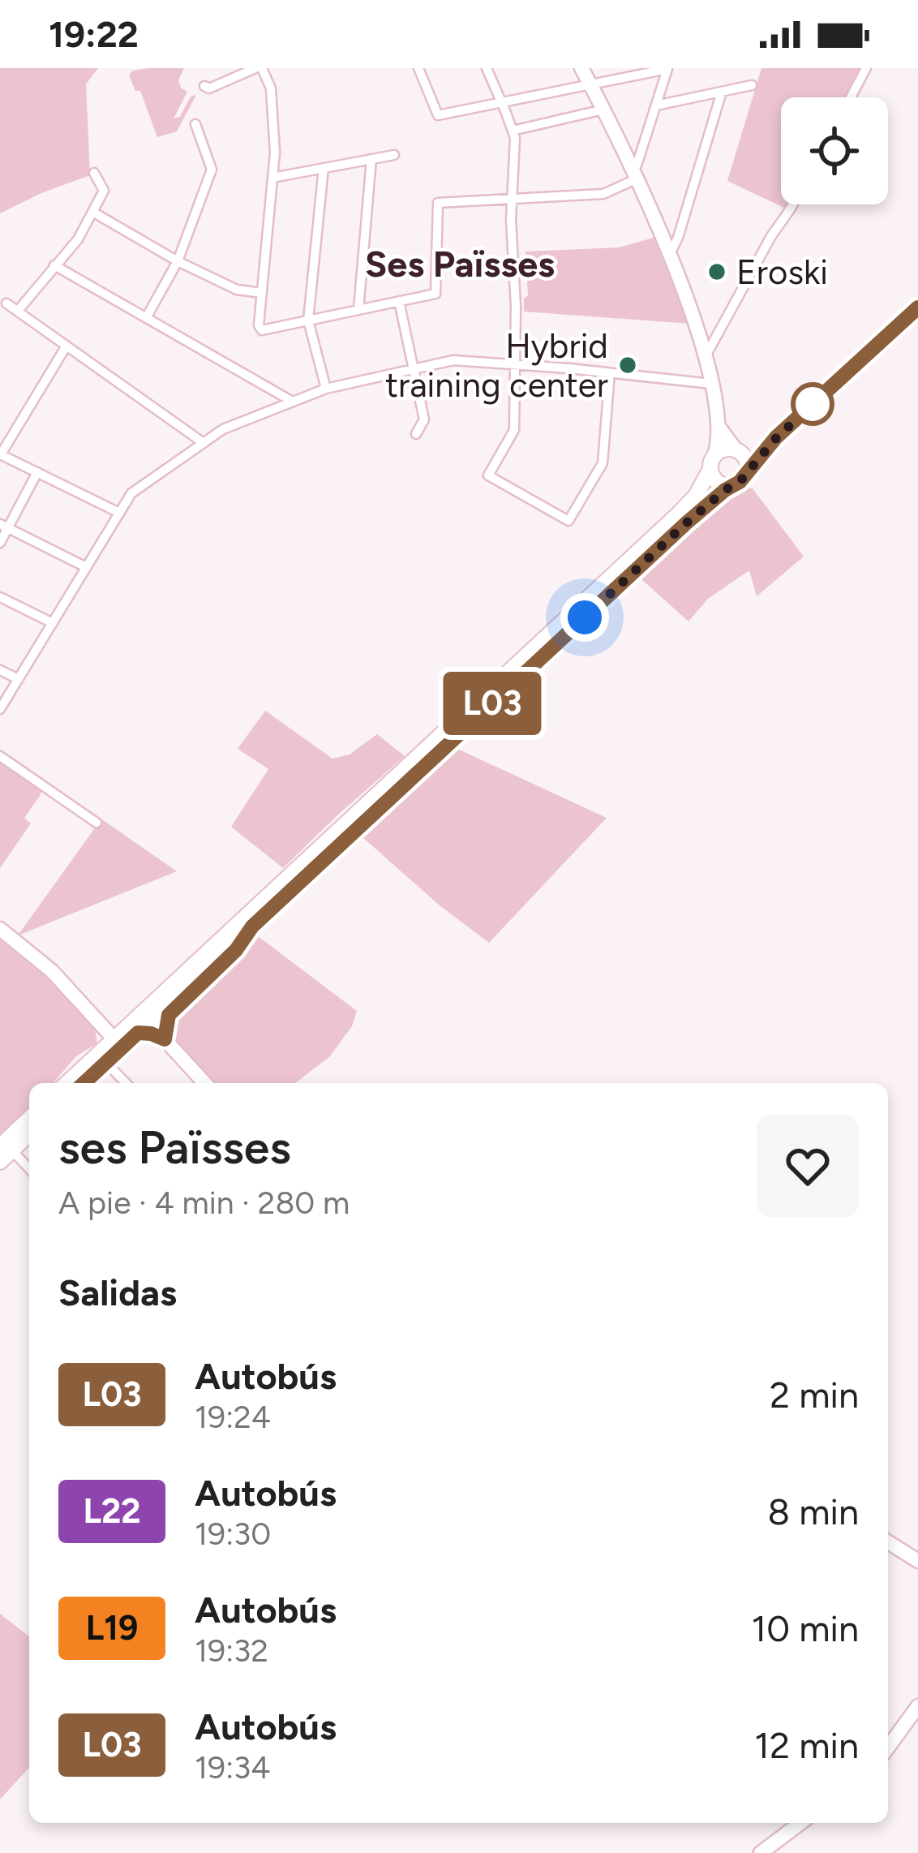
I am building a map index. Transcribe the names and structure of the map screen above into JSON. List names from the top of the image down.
{
  "districts": ["Ses Païsses"],
  "places": ["Eroski", "Hybrid training center"],
  "lines": ["bus line L03"],
  "page": {
    "status": "19:22",
    "on_map": "L03",
    "heading": [
      ["ses Païsses", "A pie · 4 min · 280 m"],
      "Salidas"
    ],
    "list": [
      {
        "mark": "L03",
        "name": "Autobús",
        "note": "19:24",
        "value": "2 min"
      },
      {
        "mark": "L22",
        "name": "Autobús",
        "note": "19:30",
        "value": "8 min"
      },
      {
        "mark": "L19",
        "name": "Autobús",
        "note": "19:32",
        "value": "10 min"
      },
      {
        "mark": "L03",
        "name": "Autobús",
        "note": "19:34",
        "value": "12 min"
      }
    ]
  }
}
